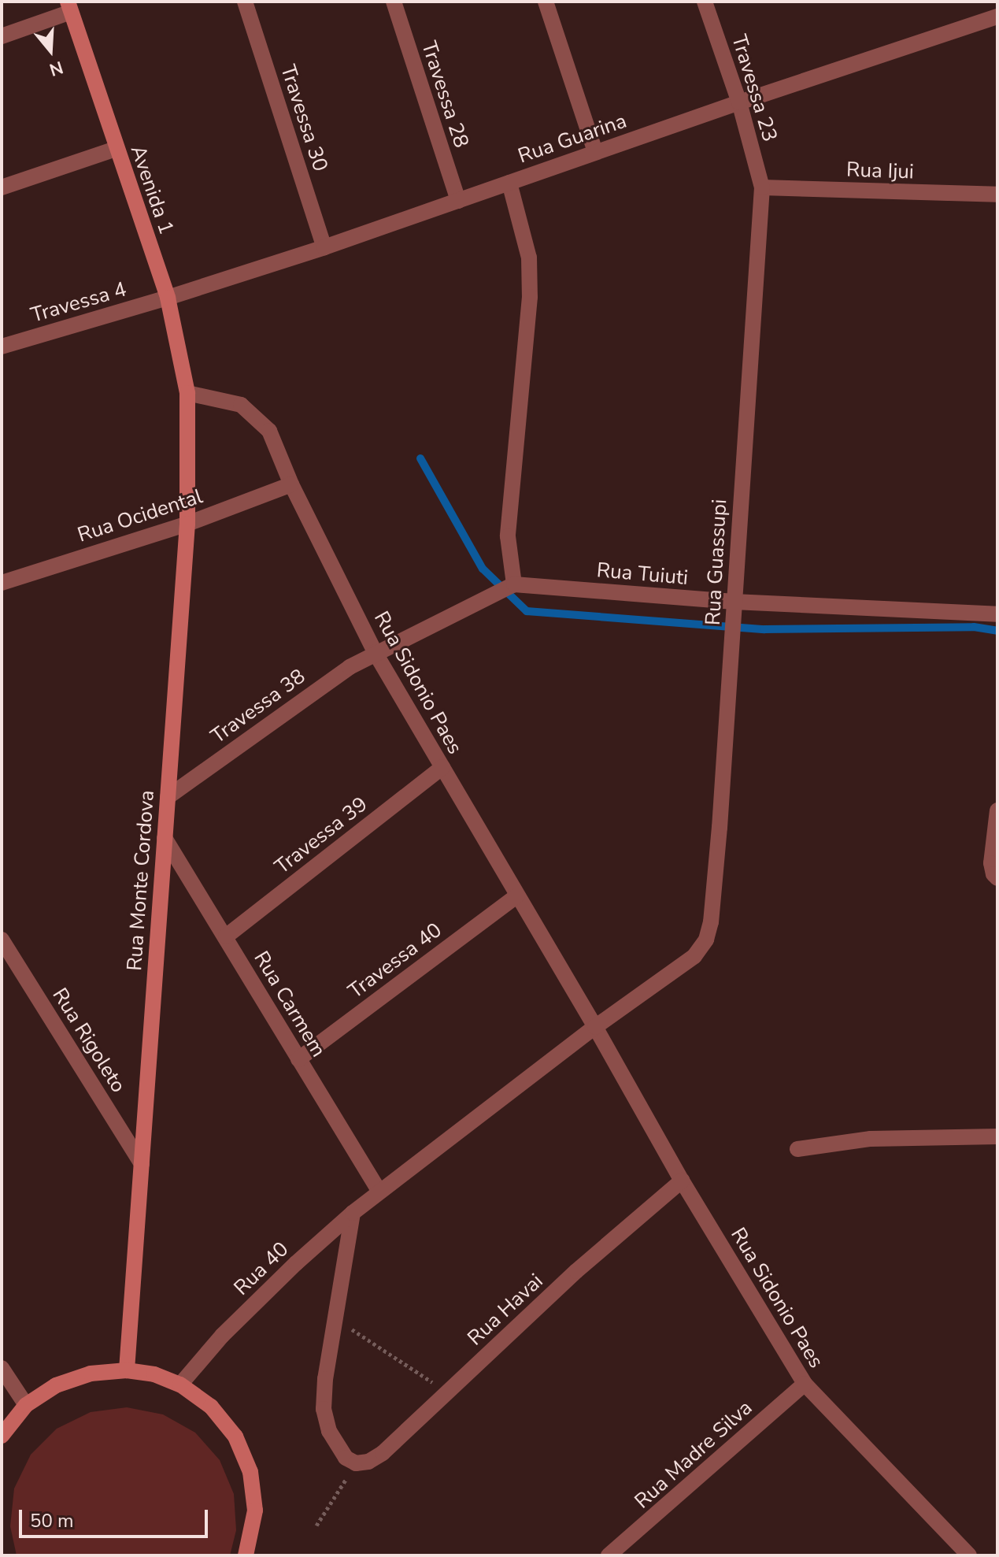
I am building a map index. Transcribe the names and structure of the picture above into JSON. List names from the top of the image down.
{
  "streets": {
    "street": [
      "Travessa 23",
      "Travessa 28",
      "Travessa 30",
      "Rua Guarina",
      "Rua Ijui",
      "Avenida 1",
      "Travessa 4",
      "Rua Ocidental",
      "Rua Guassupi",
      "Rua Tuiuti",
      "Rua Sidonio Paes",
      "Travessa 38",
      "Travessa 39",
      "Rua Monte Cordova",
      "Travessa 40",
      "Rua Carmem",
      "Rua Rigoleto",
      "Rua 40",
      "Rua Havai",
      "Rua Madre Silva"
    ]
  },
  "crossings": [
    ["Travessa 23", "Rua Guarina"],
    ["Travessa 23", "Rua Ijui"],
    ["Travessa 23", "Rua Guassupi"],
    ["Rua Guarina", "Rua Tuiuti"],
    ["Rua Ijui", "Rua Guassupi"],
    ["Avenida 1", "Travessa 4"],
    ["Avenida 1", "Rua Sidonio Paes"],
    ["Avenida 1", "Rua Monte Cordova"],
    ["Rua Ocidental", "Rua Sidonio Paes"],
    ["Rua Ocidental", "Rua Monte Cordova"],
    ["Rua Guassupi", "Rua Tuiuti"],
    ["Rua Guassupi", "Rua Sidonio Paes"],
    ["Rua Tuiuti", "Rua Sidonio Paes"],
    ["Rua Tuiuti", "Travessa 38"],
    ["Rua Sidonio Paes", "Travessa 38"],
    ["Rua Sidonio Paes", "Travessa 39"],
    ["Rua Sidonio Paes", "Rua Monte Cordova"],
    ["Rua Sidonio Paes", "Travessa 40"],
    ["Rua Sidonio Paes", "Rua Havai"],
    ["Rua Sidonio Paes", "Rua Madre Silva"],
    ["Travessa 38", "Rua Monte Cordova"],
    ["Travessa 39", "Rua Carmem"],
    ["Rua Monte Cordova", "Rua Carmem"],
    ["Rua Monte Cordova", "Rua Rigoleto"],
    ["Travessa 40", "Rua Carmem"],
    ["Rua Carmem", "Rua 40"]
  ],
  "scale_bar": "50 m",
  "north": "bottom"
}
